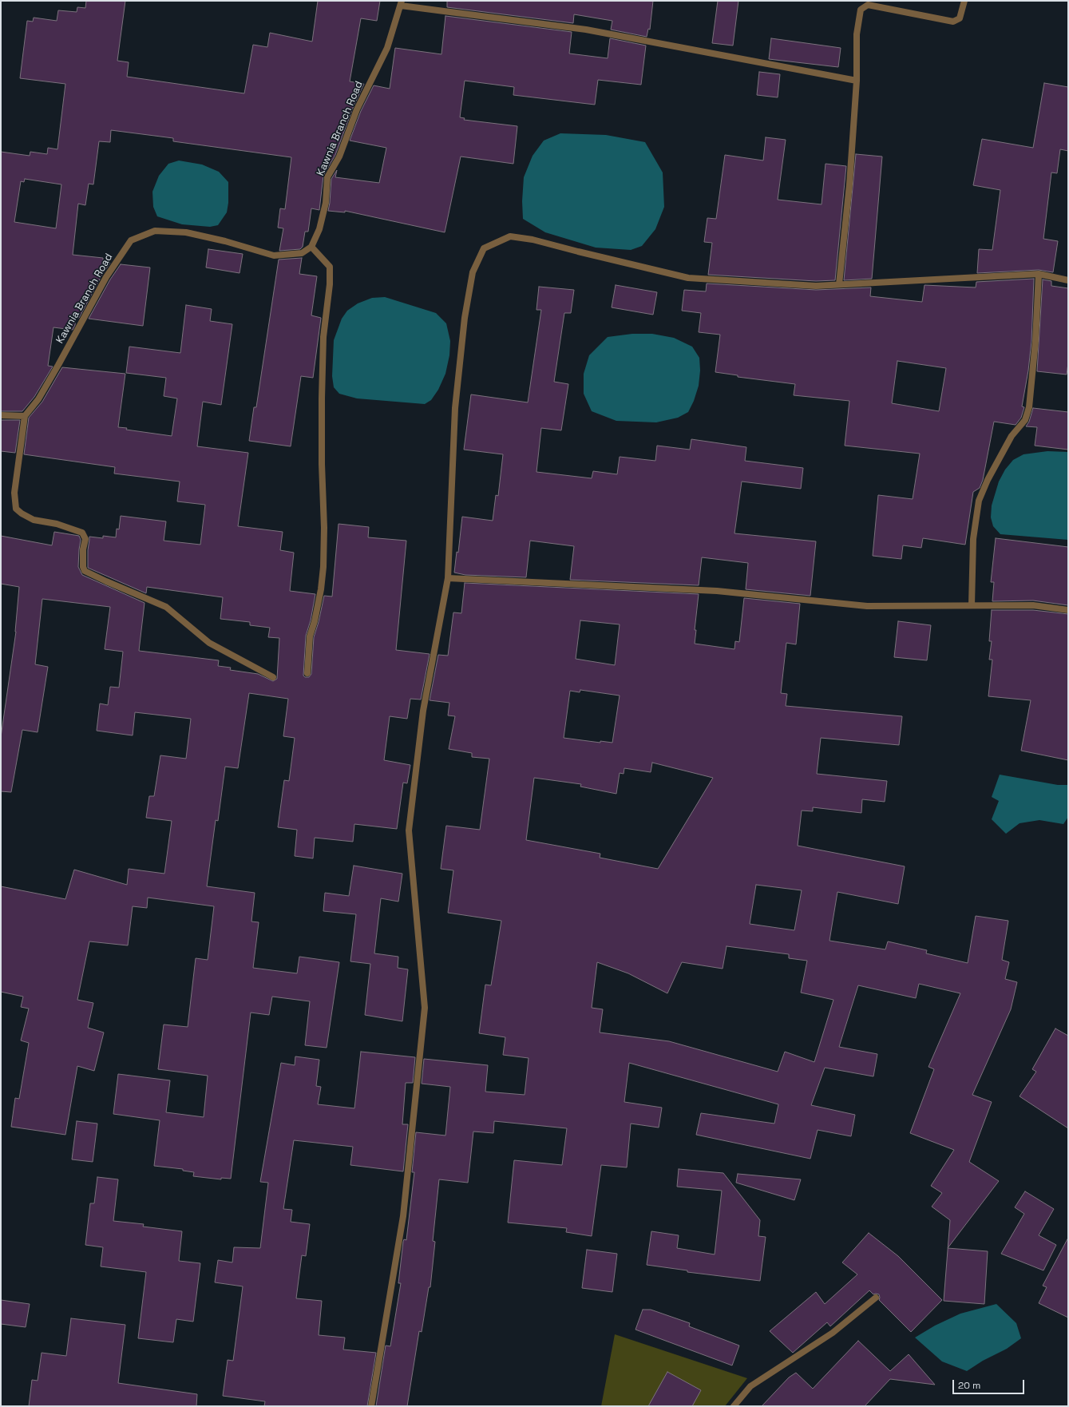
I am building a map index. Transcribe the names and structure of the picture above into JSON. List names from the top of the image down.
{
  "streets": {
    "street": ["Kawnia Branch Road"]
  },
  "scale_bar": "20 m"
}
